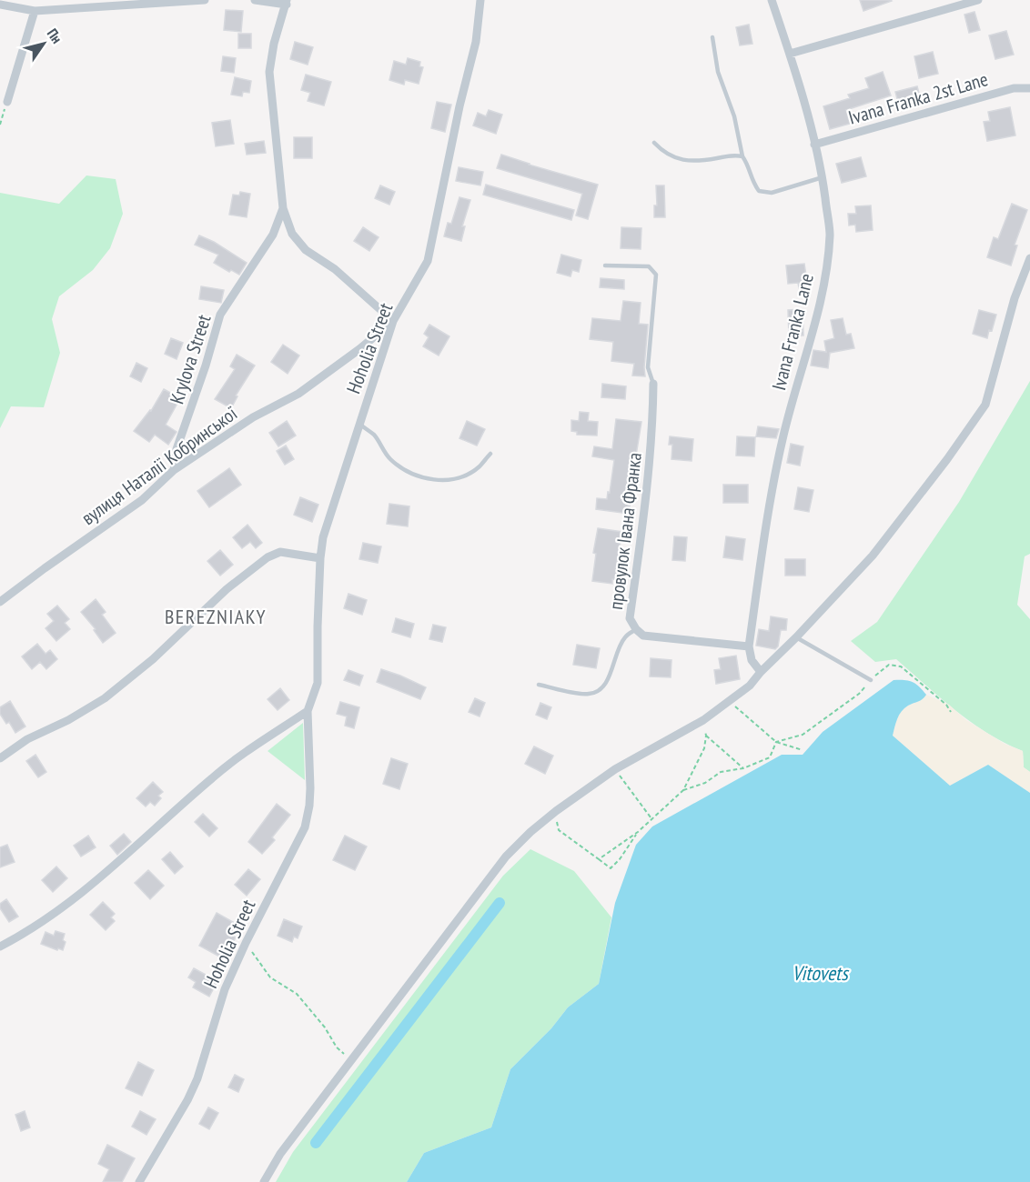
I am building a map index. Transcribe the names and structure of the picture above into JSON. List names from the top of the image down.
{
  "streets": {
    "street": [
      "Ivana Franka 2st Lane",
      "Ivana Franka Lane",
      "Hoholia Street",
      "Krylova Street",
      "вулиця Наталії Кобринської",
      "провулок Івана Франка"
    ]
  },
  "crossings": [
    ["Ivana Franka 2st Lane", "Ivana Franka Lane"],
    ["Ivana Franka Lane", "провулок Івана Франка"],
    ["Hoholia Street", "Krylova Street"],
    ["Hoholia Street", "вулиця Наталії Кобринської"],
    ["Krylova Street", "вулиця Наталії Кобринської"]
  ],
  "districts": ["BEREZNIAKY"],
  "water": ["Vitovets"],
  "north": "top right"
}
